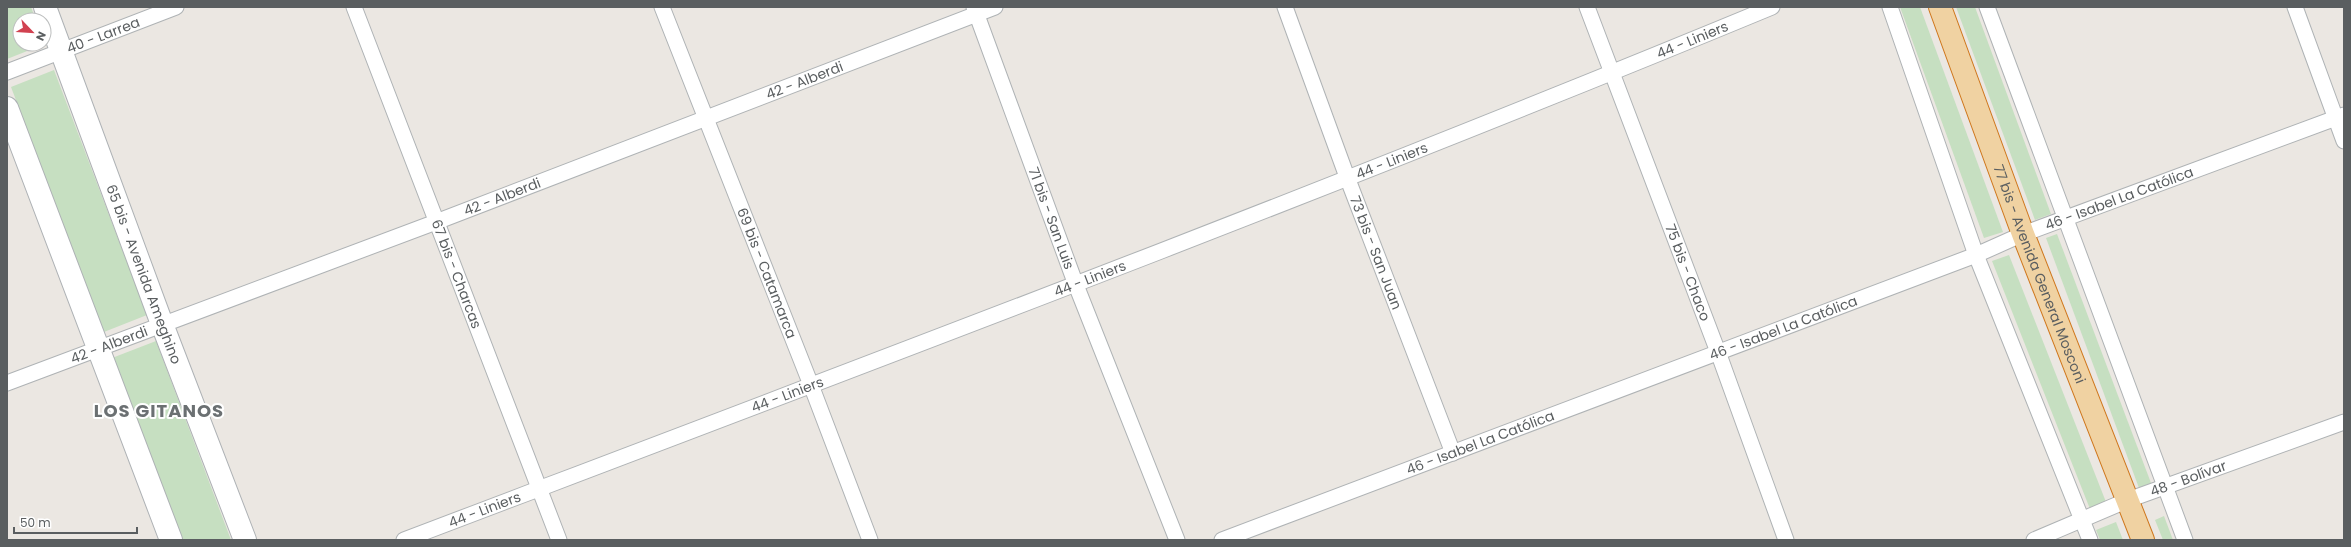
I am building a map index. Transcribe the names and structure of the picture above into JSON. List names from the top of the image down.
{
  "streets": {
    "highway": ["77 bis - Avenida General Mosconi"],
    "main road": ["65 bis - Avenida Ameghino"],
    "street": [
      "40 - Larrea",
      "44 - Liniers",
      "42 - Alberdi",
      "46 - Isabel La Católica",
      "71 bis - San Luis",
      "73 bis - San Juan",
      "67 bis - Charcas",
      "69 bis - Catamarca",
      "75 bis - Chaco",
      "48 - Bolívar"
    ]
  },
  "crossings": [
    ["40 - Larrea", "65 bis - Avenida Ameghino"],
    ["44 - Liniers", "71 bis - San Luis"],
    ["44 - Liniers", "73 bis - San Juan"],
    ["44 - Liniers", "67 bis - Charcas"],
    ["44 - Liniers", "69 bis - Catamarca"],
    ["44 - Liniers", "75 bis - Chaco"],
    ["42 - Alberdi", "71 bis - San Luis"],
    ["42 - Alberdi", "67 bis - Charcas"],
    ["42 - Alberdi", "69 bis - Catamarca"],
    ["42 - Alberdi", "65 bis - Avenida Ameghino"],
    ["46 - Isabel La Católica", "73 bis - San Juan"],
    ["46 - Isabel La Católica", "75 bis - Chaco"],
    ["46 - Isabel La Católica", "77 bis - Avenida General Mosconi"],
    ["77 bis - Avenida General Mosconi", "48 - Bolívar"]
  ],
  "districts": ["LOS GITANOS"],
  "scale_bar": "50 m",
  "north": "bottom right"
}
